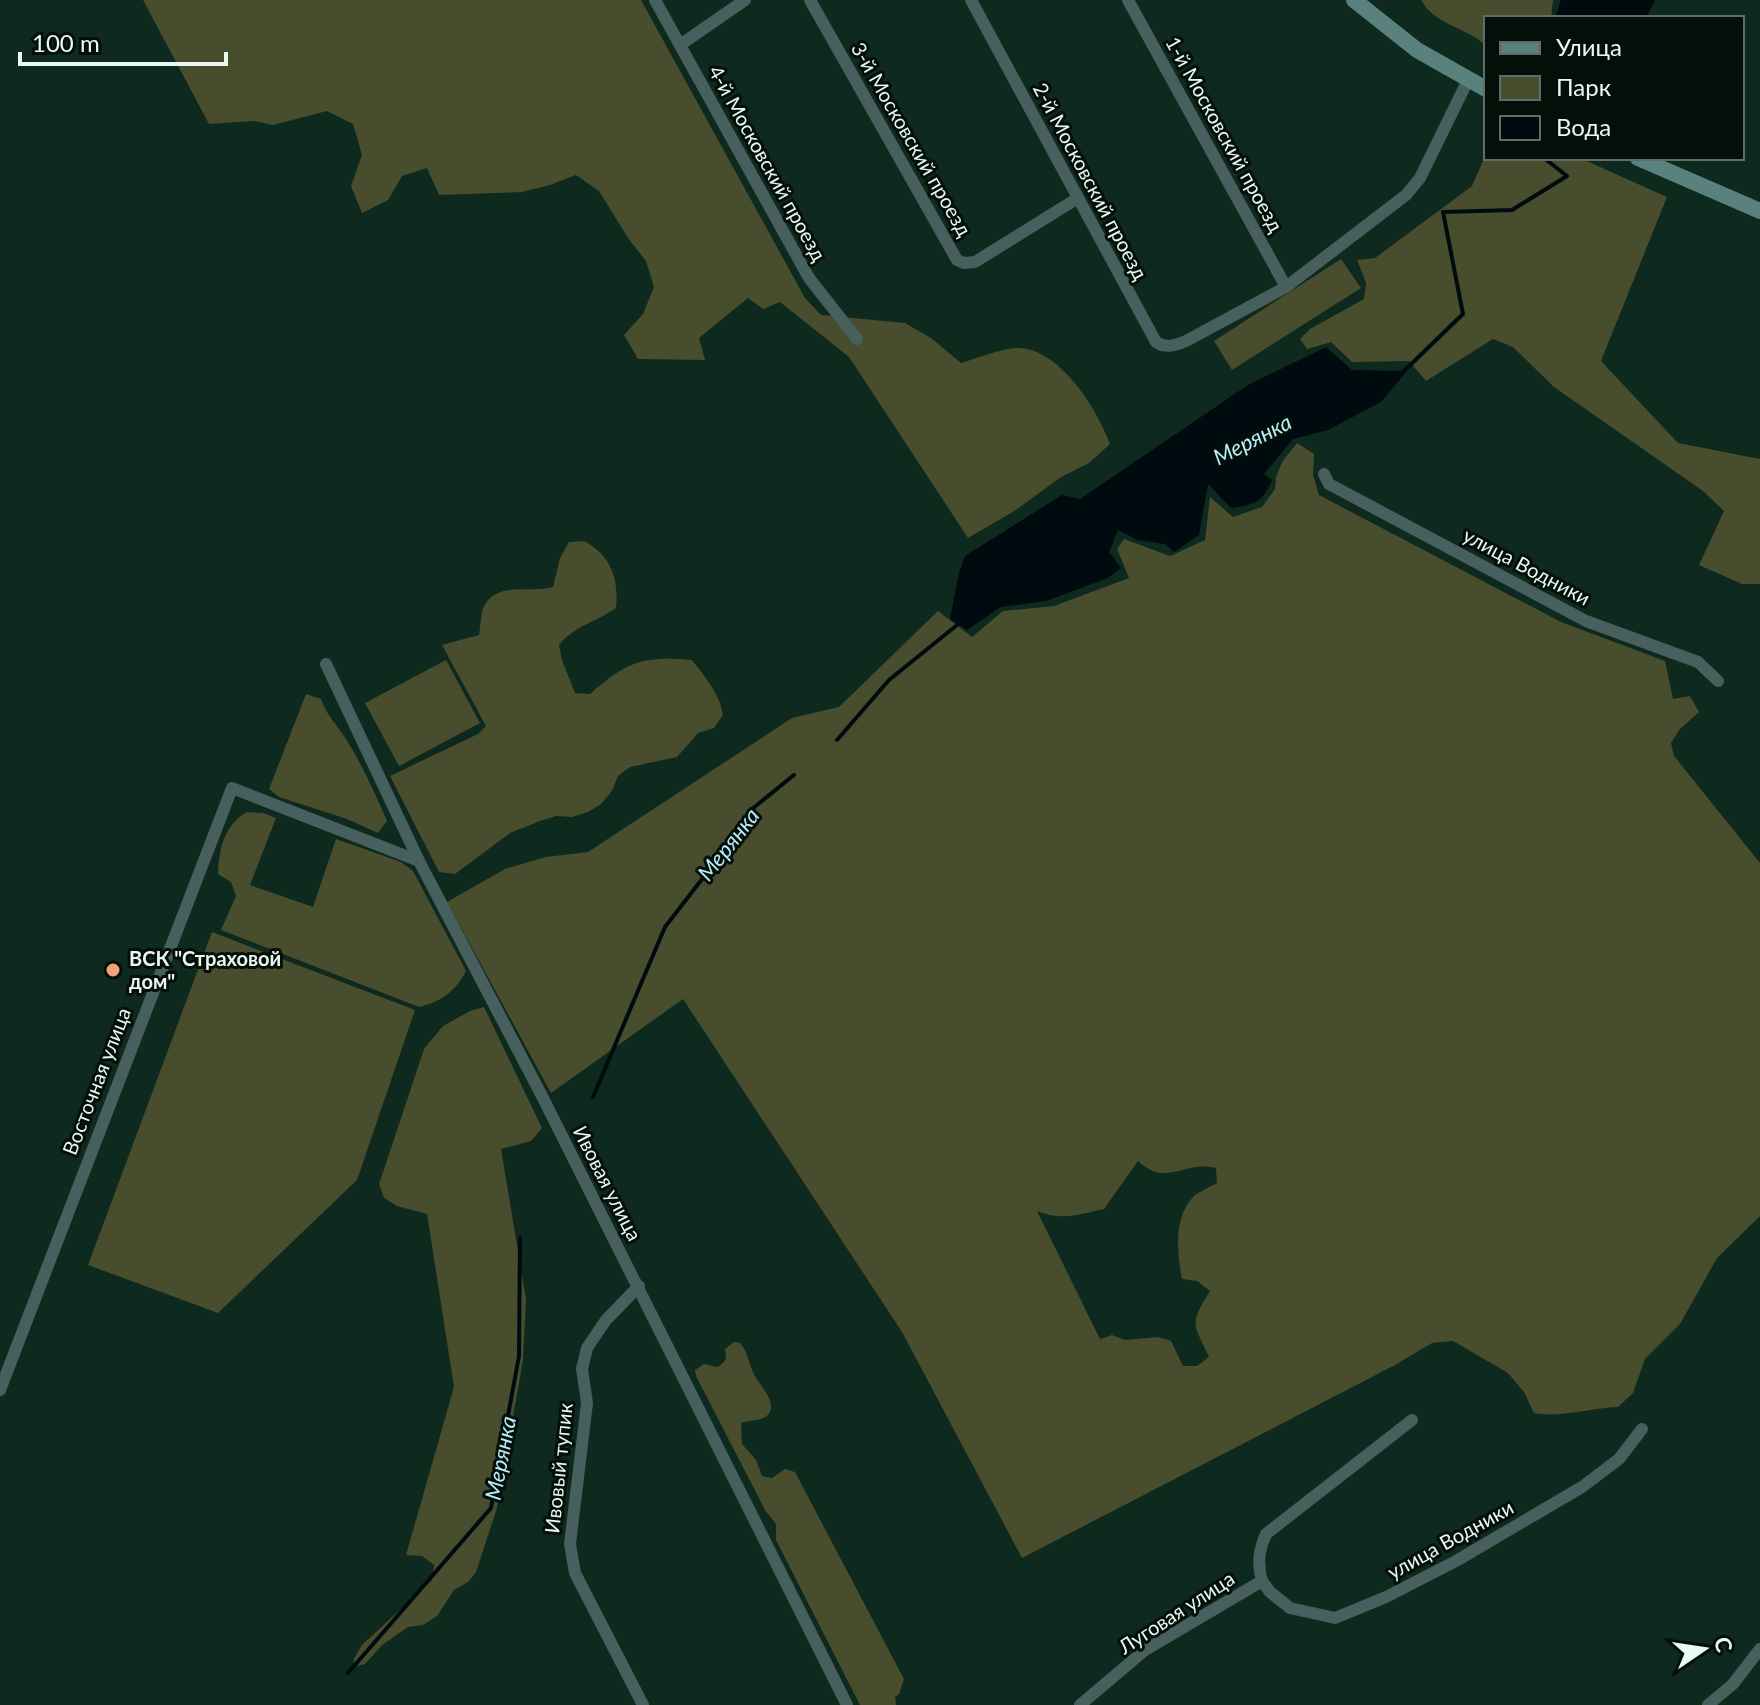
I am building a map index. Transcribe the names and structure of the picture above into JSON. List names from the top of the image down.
{
  "streets": {
    "street": [
      "1-й Московский проезд",
      "3-й Московский проезд",
      "4-й Московский проезд",
      "2-й Московский проезд",
      "улица Водники",
      "Восточная улица",
      "Ивовая улица",
      "Ивовый тупик",
      "Луговая улица"
    ]
  },
  "crossings": [
    ["1-й Московский проезд", "2-й Московский проезд"],
    ["3-й Московский проезд", "2-й Московский проезд"],
    ["улица Водники", "Луговая улица"],
    ["Восточная улица", "Ивовая улица"],
    ["Ивовая улица", "Ивовый тупик"]
  ],
  "water": ["Мерянка"],
  "places": ["ВСК \"Страховой дом\""],
  "legend": ["Улица", "Парк", "Вода"],
  "scale_bar": "100 m",
  "north": "right"
}
